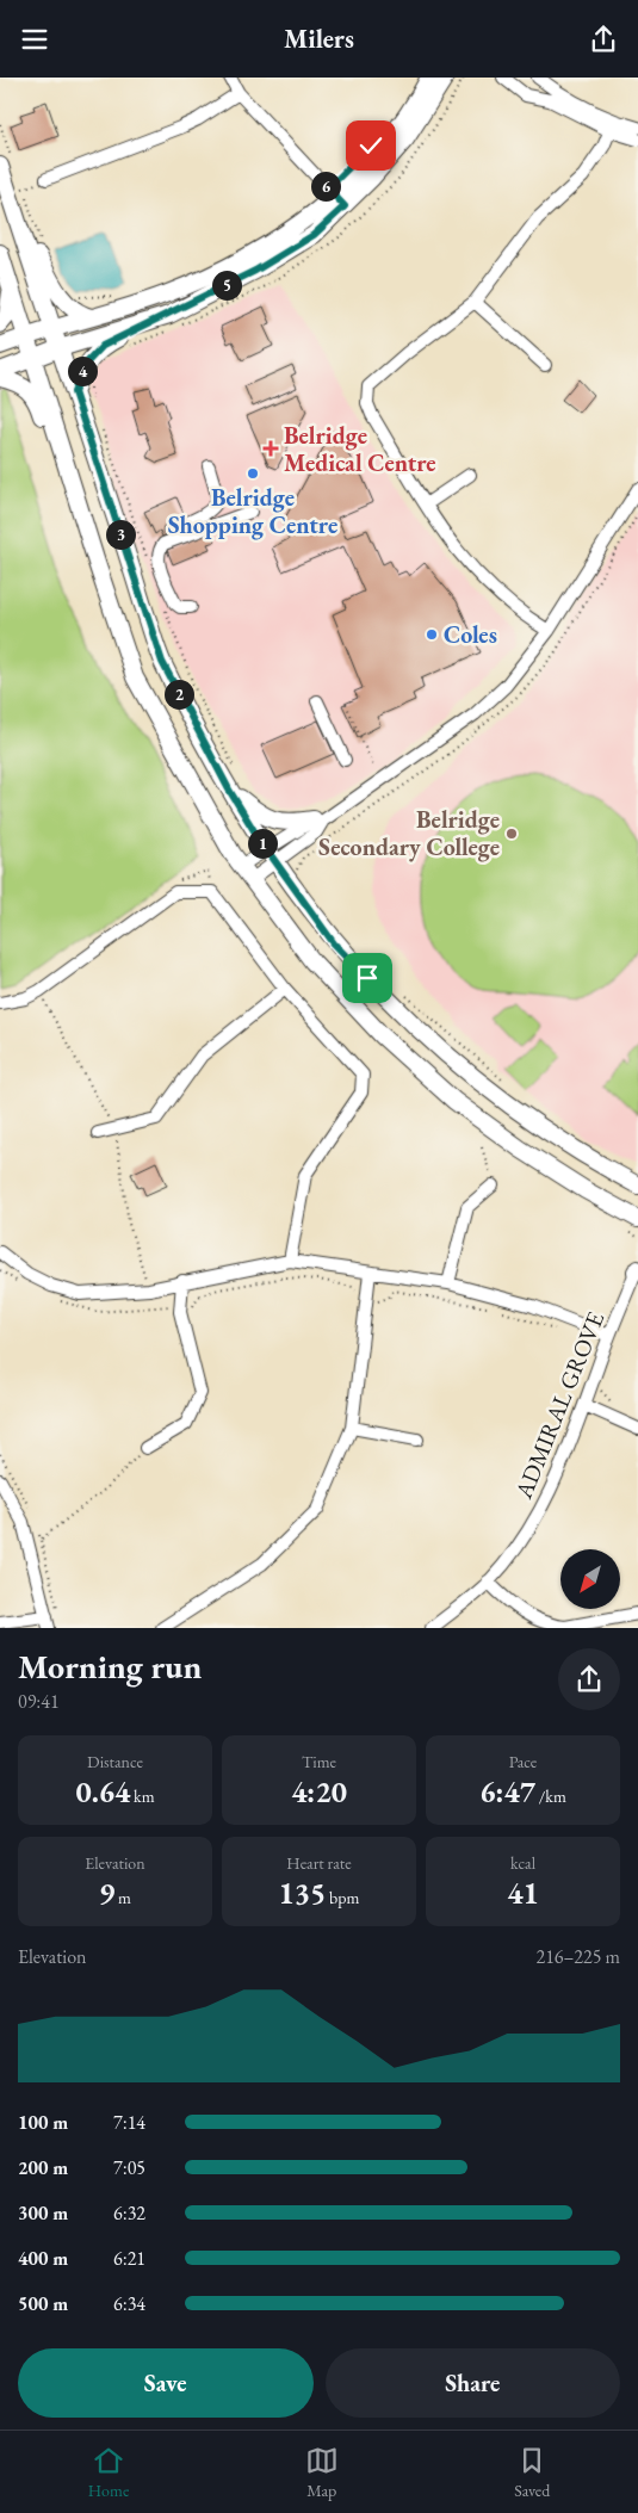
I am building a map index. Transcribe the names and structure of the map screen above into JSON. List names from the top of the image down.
{
  "streets": {
    "street": ["ADMIRAL GROVE"]
  },
  "places": {
    "health": ["Belridge Medical Centre"],
    "other": ["Belridge Shopping Centre", "Coles", "Belridge Secondary College"]
  },
  "north": "bottom left",
  "page": {
    "header": "Milers",
    "pins": [
      "6",
      "5",
      "4",
      "3",
      "2",
      "1"
    ],
    "heading": ["Morning run", "09:41"],
    "stats": [
      ["Distance", "0.64 km"],
      ["Time", "4:20"],
      ["Pace", "6:47 /km"],
      ["Elevation", "9 m"],
      ["Heart rate", "135 bpm"],
      ["kcal", "41"]
    ],
    "chart": ["Elevation", "216–225 m"],
    "list": [
      {
        "name": "100 m",
        "note": "7:14"
      },
      {
        "name": "200 m",
        "note": "7:05"
      },
      {
        "name": "300 m",
        "note": "6:32"
      },
      {
        "name": "400 m",
        "note": "6:21"
      },
      {
        "name": "500 m",
        "note": "6:34"
      }
    ],
    "buttons": ["Save", "Share"],
    "tabs": ["Home", "Map", "Saved"]
  }
}
